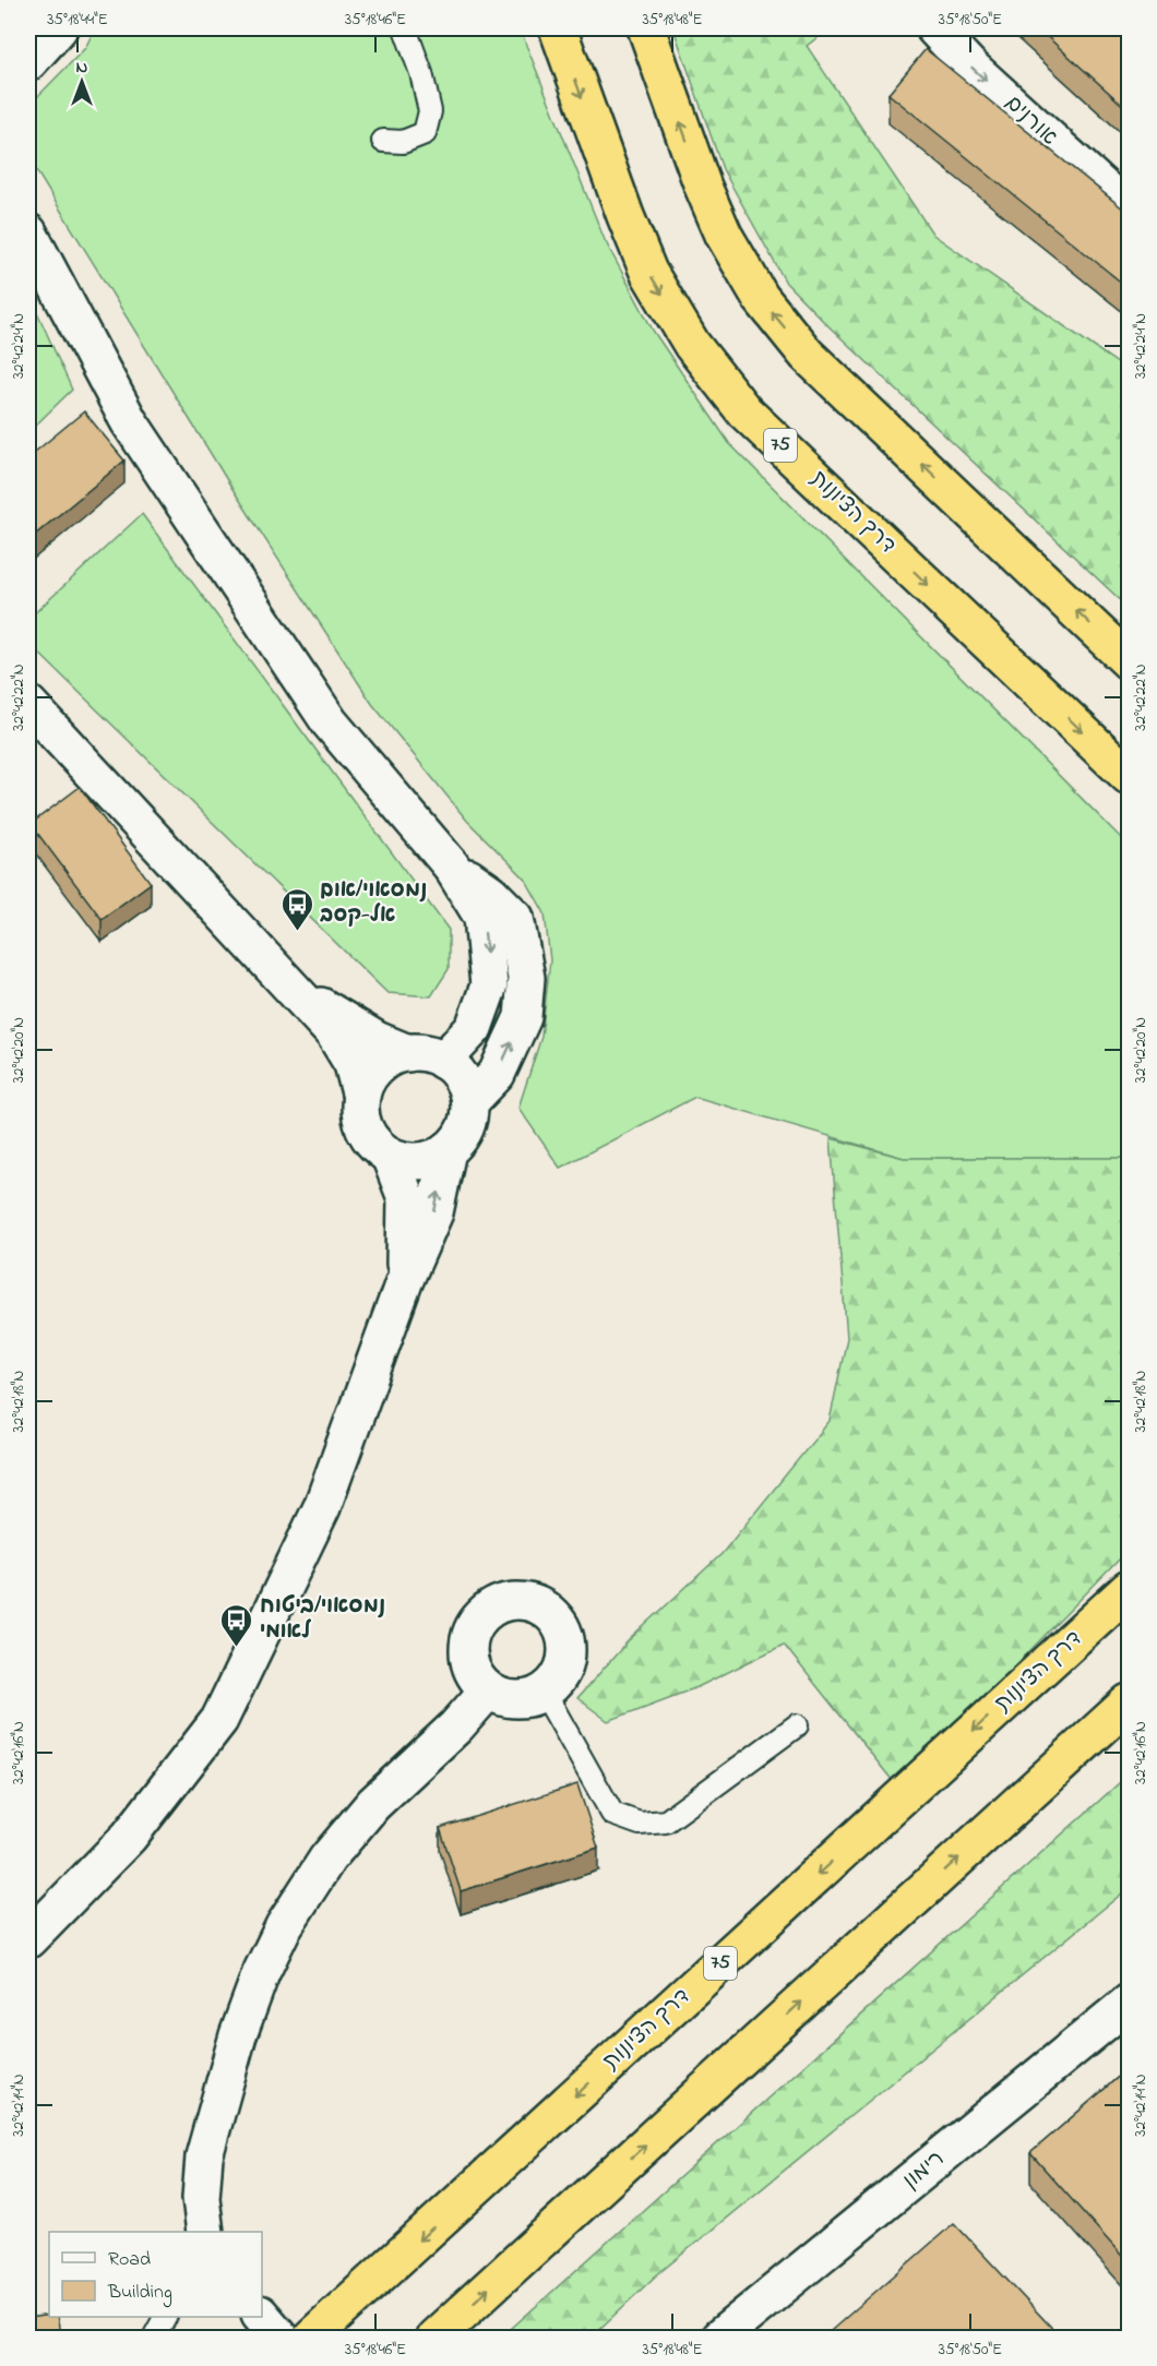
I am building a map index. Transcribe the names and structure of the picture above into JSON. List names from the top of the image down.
{
  "streets": {
    "highway": ["75", "דרך הציונות"],
    "street": ["אורנים", "רימון"]
  },
  "one_way": ["אורנים"],
  "places": {
    "bus stop": ["נמסאוי/אום אל-קסב", "נמסאוי/ביטוח לאומי"]
  },
  "legend": ["Road", "Building"],
  "north": "top",
  "coordinates": [
    "35°18'44\"E",
    "35°18'46\"E",
    "35°18'48\"E",
    "35°18'50\"E",
    "32°42'24\"N",
    "32°42'22\"N",
    "32°42'20\"N",
    "32°42'18\"N",
    "32°42'16\"N",
    "32°42'14\"N"
  ]
}
